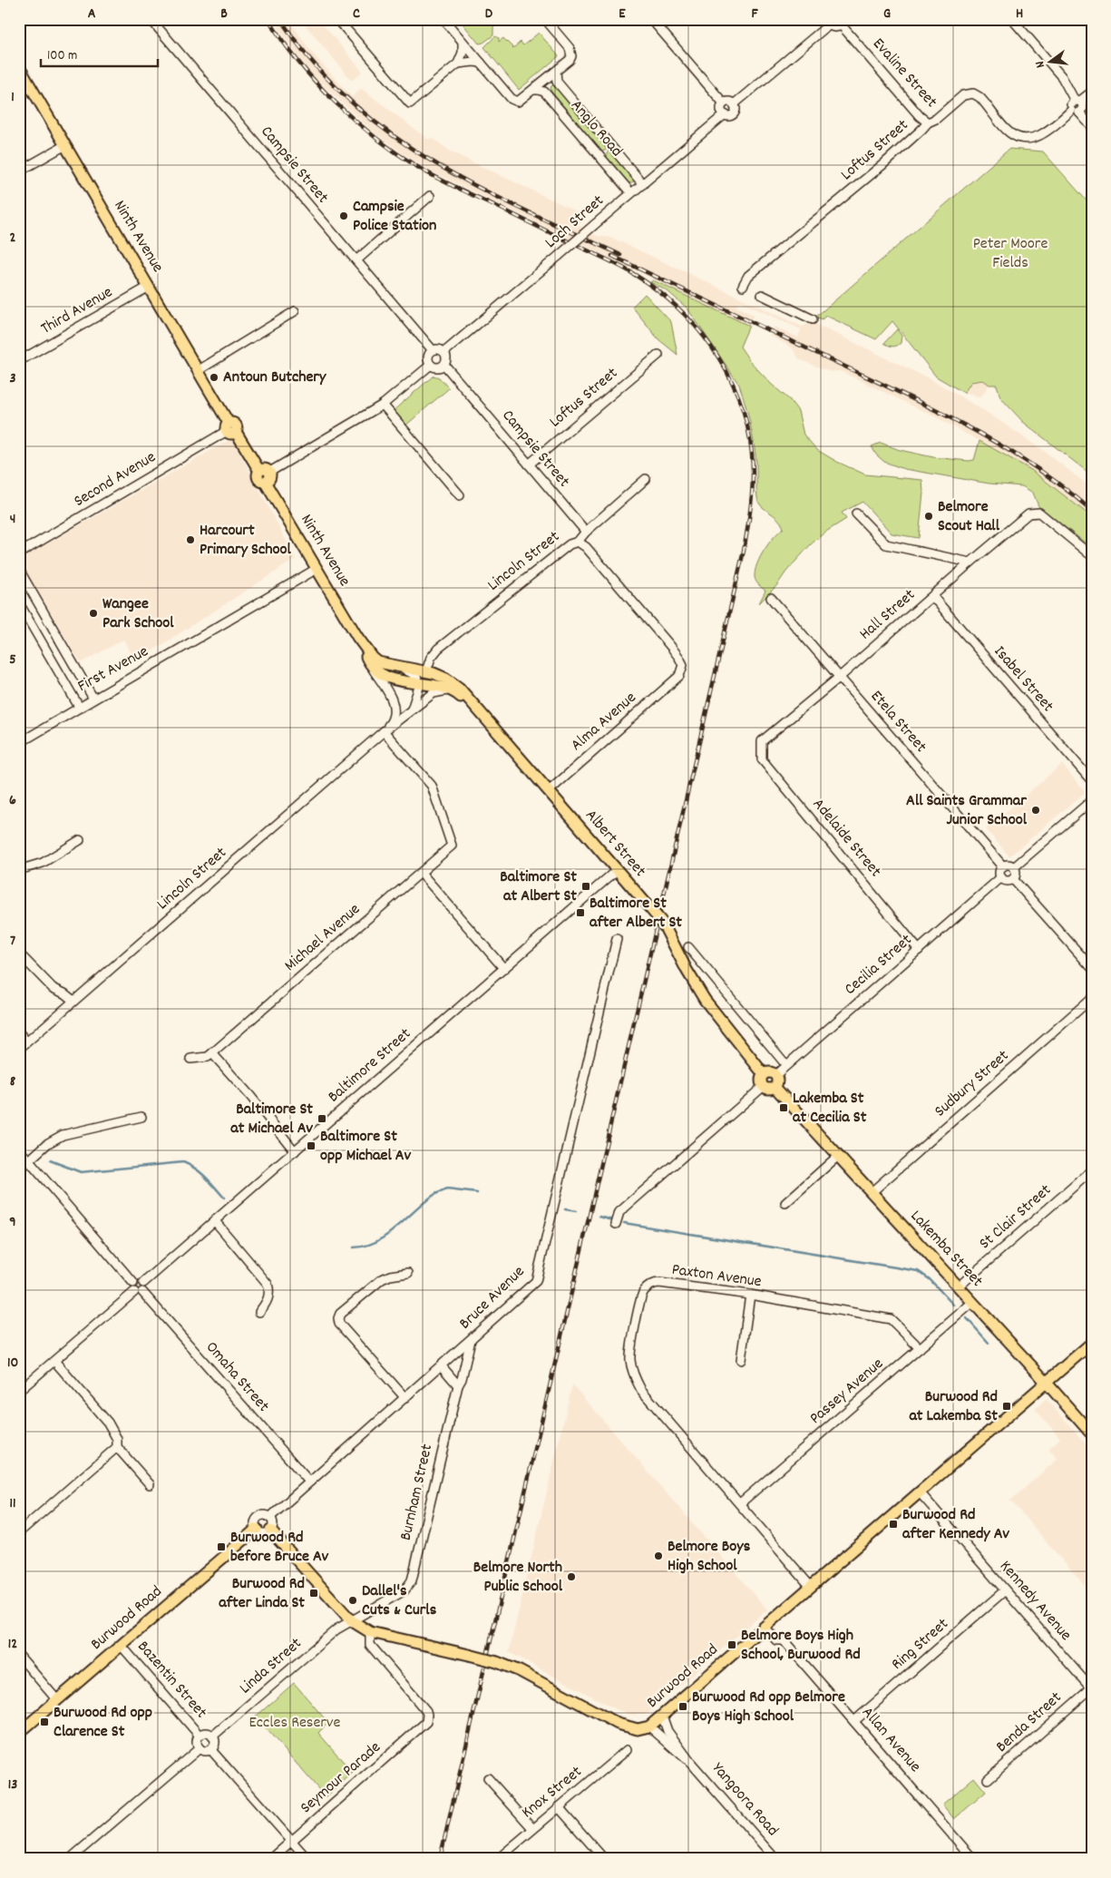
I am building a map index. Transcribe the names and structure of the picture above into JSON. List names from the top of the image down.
{
  "streets": {
    "main road": [
      "Ninth Avenue",
      "Albert Street",
      "Lakemba Street",
      "Burwood Road"
    ],
    "street": [
      "Evaline Street",
      "Anglo Road",
      "Loftus Street",
      "Campsie Street",
      "Loch Street",
      "Third Avenue",
      "Second Avenue",
      "Lincoln Street",
      "Hall Street",
      "First Avenue",
      "Isabel Street",
      "Alma Avenue",
      "Etela Street",
      "Adelaide Street",
      "Michael Avenue",
      "Cecilia Street",
      "Baltimore Street",
      "Sudbury Street",
      "St Clair Street",
      "Paxton Avenue",
      "Bruce Avenue",
      "Omaha Street",
      "Passey Avenue",
      "Burnham Street",
      "Kennedy Avenue",
      "Ring Street",
      "Linda Street",
      "Bazentin Street",
      "Benda Street",
      "Allan Avenue",
      "Seymour Parade",
      "Knox Street",
      "Yangoora Road"
    ]
  },
  "crossings": [
    ["Evaline Street", "Loftus Street"],
    ["Anglo Road", "Loch Street"],
    ["Loftus Street", "Campsie Street"],
    ["Campsie Street", "Loch Street"],
    ["Campsie Street", "Lincoln Street"],
    ["Ninth Avenue", "Third Avenue"],
    ["Ninth Avenue", "Second Avenue"],
    ["Ninth Avenue", "First Avenue"],
    ["Ninth Avenue", "Albert Street"],
    ["Lincoln Street", "Alma Avenue"],
    ["Lincoln Street", "Albert Street"],
    ["Lincoln Street", "Michael Avenue"],
    ["Hall Street", "Isabel Street"],
    ["Hall Street", "Etela Street"],
    ["Hall Street", "Adelaide Street"],
    ["Alma Avenue", "Albert Street"],
    ["Etela Street", "Cecilia Street"],
    ["Adelaide Street", "Cecilia Street"],
    ["Albert Street", "Cecilia Street"],
    ["Albert Street", "Baltimore Street"],
    ["Albert Street", "Lakemba Street"],
    ["Cecilia Street", "Lakemba Street"],
    ["Baltimore Street", "Omaha Street"],
    ["Sudbury Street", "Lakemba Street"],
    ["St Clair Street", "Lakemba Street"],
    ["Lakemba Street", "Passey Avenue"],
    ["Lakemba Street", "Burwood Road"],
    ["Paxton Avenue", "Passey Avenue"],
    ["Paxton Avenue", "Burwood Road"],
    ["Bruce Avenue", "Omaha Street"],
    ["Bruce Avenue", "Burnham Street"],
    ["Bruce Avenue", "Burwood Road"],
    ["Burnham Street", "Burwood Road"],
    ["Burnham Street", "Linda Street"],
    ["Kennedy Avenue", "Burwood Road"],
    ["Kennedy Avenue", "Ring Street"],
    ["Kennedy Avenue", "Benda Street"],
    ["Burwood Road", "Linda Street"],
    ["Burwood Road", "Bazentin Street"],
    ["Burwood Road", "Allan Avenue"],
    ["Burwood Road", "Seymour Parade"],
    ["Burwood Road", "Yangoora Road"],
    ["Ring Street", "Allan Avenue"],
    ["Linda Street", "Bazentin Street"]
  ],
  "parks": ["Peter Moore Fields", "Eccles Reserve"],
  "places": {
    "other": [
      "Campsie Police Station",
      "Antoun Butchery",
      "Belmore Scout Hall",
      "Harcourt Primary School",
      "Wangee Park School",
      "All Saints Grammar Junior School",
      "Belmore Boys High School",
      "Belmore North Public School",
      "Dallel's Cuts & Curls"
    ],
    "transit": [
      "Baltimore St at Albert St",
      "Baltimore St after Albert St",
      "Lakemba St at Cecilia St",
      "Baltimore St at Michael Av",
      "Baltimore St opp Michael Av",
      "Burwood Rd at Lakemba St",
      "Burwood Rd after Kennedy Av",
      "Burwood Rd before Bruce Av",
      "Burwood Rd after Linda St",
      "Belmore Boys High School, Burwood Rd",
      "Burwood Rd opp Belmore Boys High School",
      "Burwood Rd opp Clarence St"
    ]
  },
  "scale_bar": "100 m",
  "north": "left",
  "grid": {
    "columns": [
      "A",
      "B",
      "C",
      "D",
      "E",
      "F",
      "G",
      "H"
    ],
    "rows": [
      "1",
      "2",
      "3",
      "4",
      "5",
      "6",
      "7",
      "8",
      "9",
      "10",
      "11",
      "12",
      "13"
    ]
  }
}
